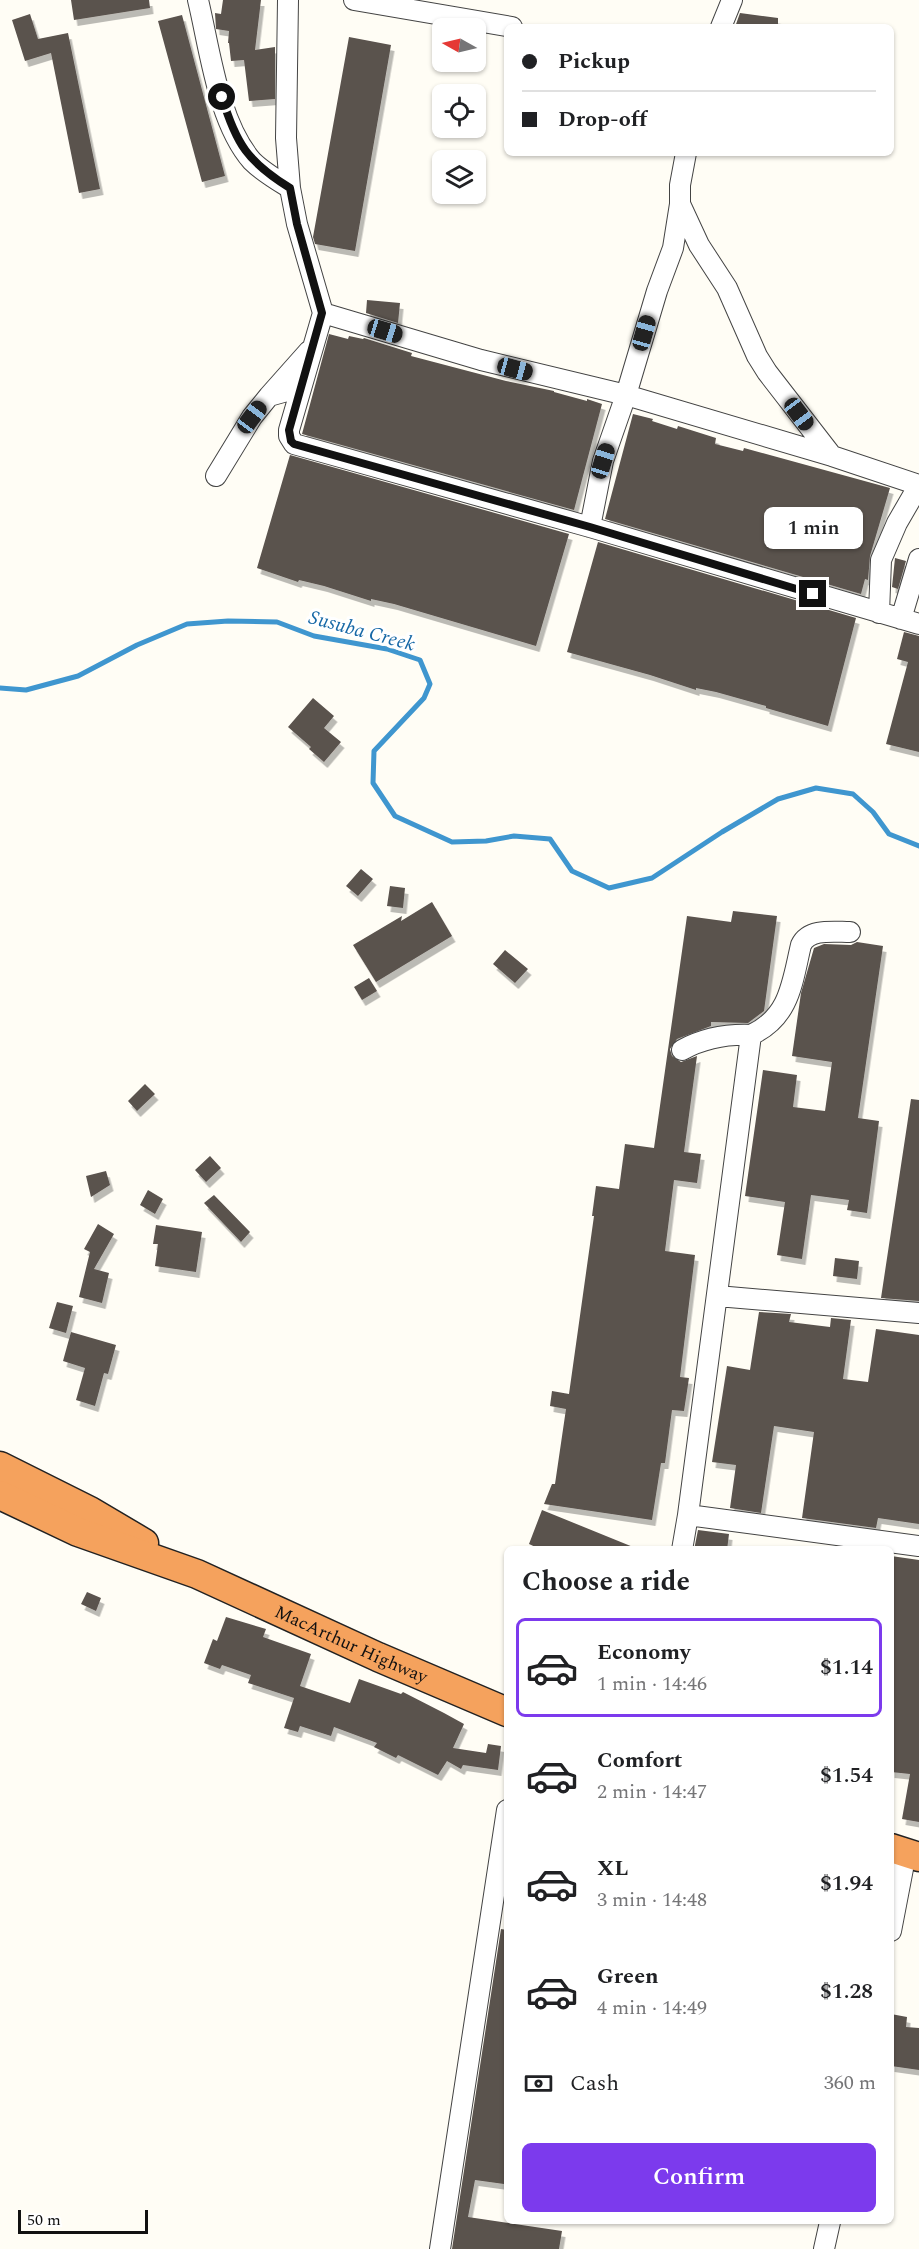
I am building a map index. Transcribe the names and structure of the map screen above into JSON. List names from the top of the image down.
{
  "streets": {
    "highway": ["MacArthur Highway"]
  },
  "water": ["Susuba Creek"],
  "scale_bar": "50 m",
  "north": "left",
  "page": {
    "banner": ["Pickup", "Drop-off"],
    "bubble": "1 min",
    "heading": "Choose a ride",
    "list": [
      {
        "name": "Economy",
        "note": "1 min · 14:46",
        "value": "$1.14"
      },
      {
        "name": "Comfort",
        "note": "2 min · 14:47",
        "value": "$1.54"
      },
      {
        "name": "XL",
        "note": "3 min · 14:48",
        "value": "$1.94"
      },
      {
        "name": "Green",
        "note": "4 min · 14:49",
        "value": "$1.28"
      }
    ],
    "pay": ["Cash", "360 m"],
    "buttons": "Confirm",
    "scale": "50 m"
  }
}
